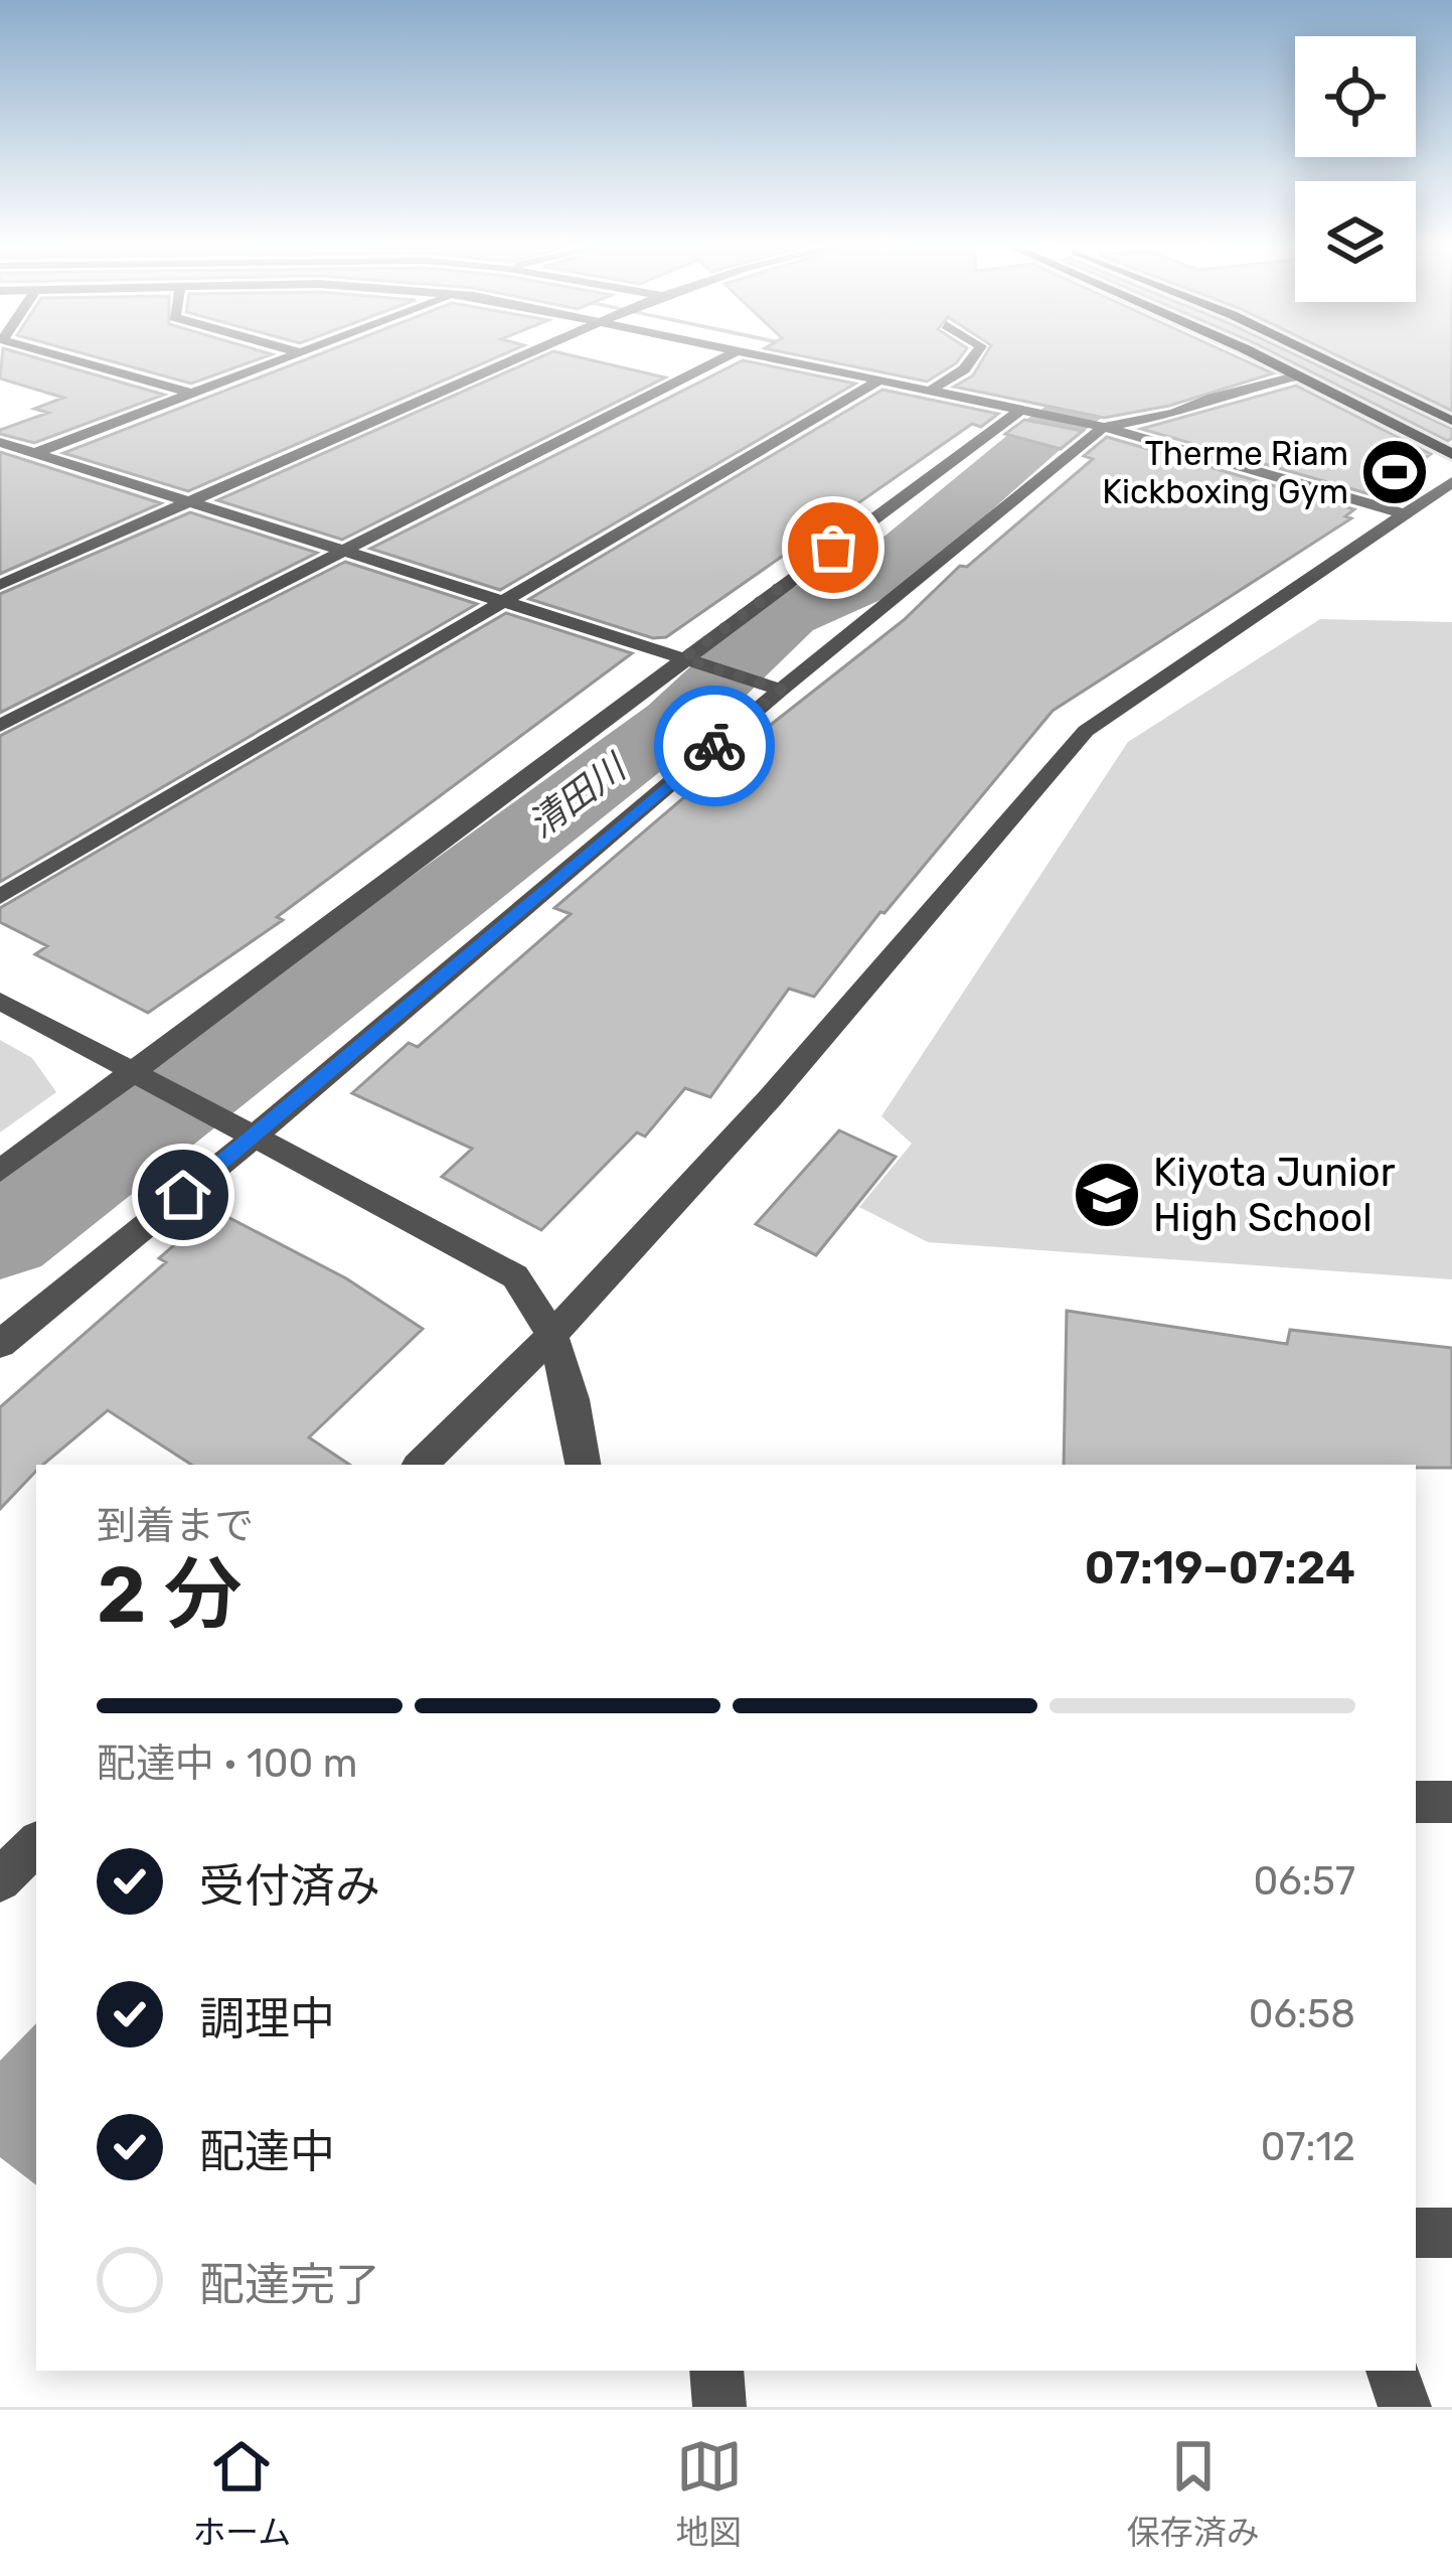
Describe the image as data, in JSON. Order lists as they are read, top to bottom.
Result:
{
  "water": ["清田川"],
  "places": {
    "sports": ["Therme Riam Kickboxing Gym"],
    "school or university": ["Kiyota Junior High School"]
  },
  "page": {
    "heading": ["2 分", "到着まで", "07:19–07:24"],
    "bar": "配達中 · 100 m",
    "list": [
      ["受付済み", "06:57"],
      ["調理中", "06:58"],
      ["配達中", "07:12"],
      "配達完了"
    ],
    "tabs": ["ホーム", "地図", "保存済み"]
  }
}
